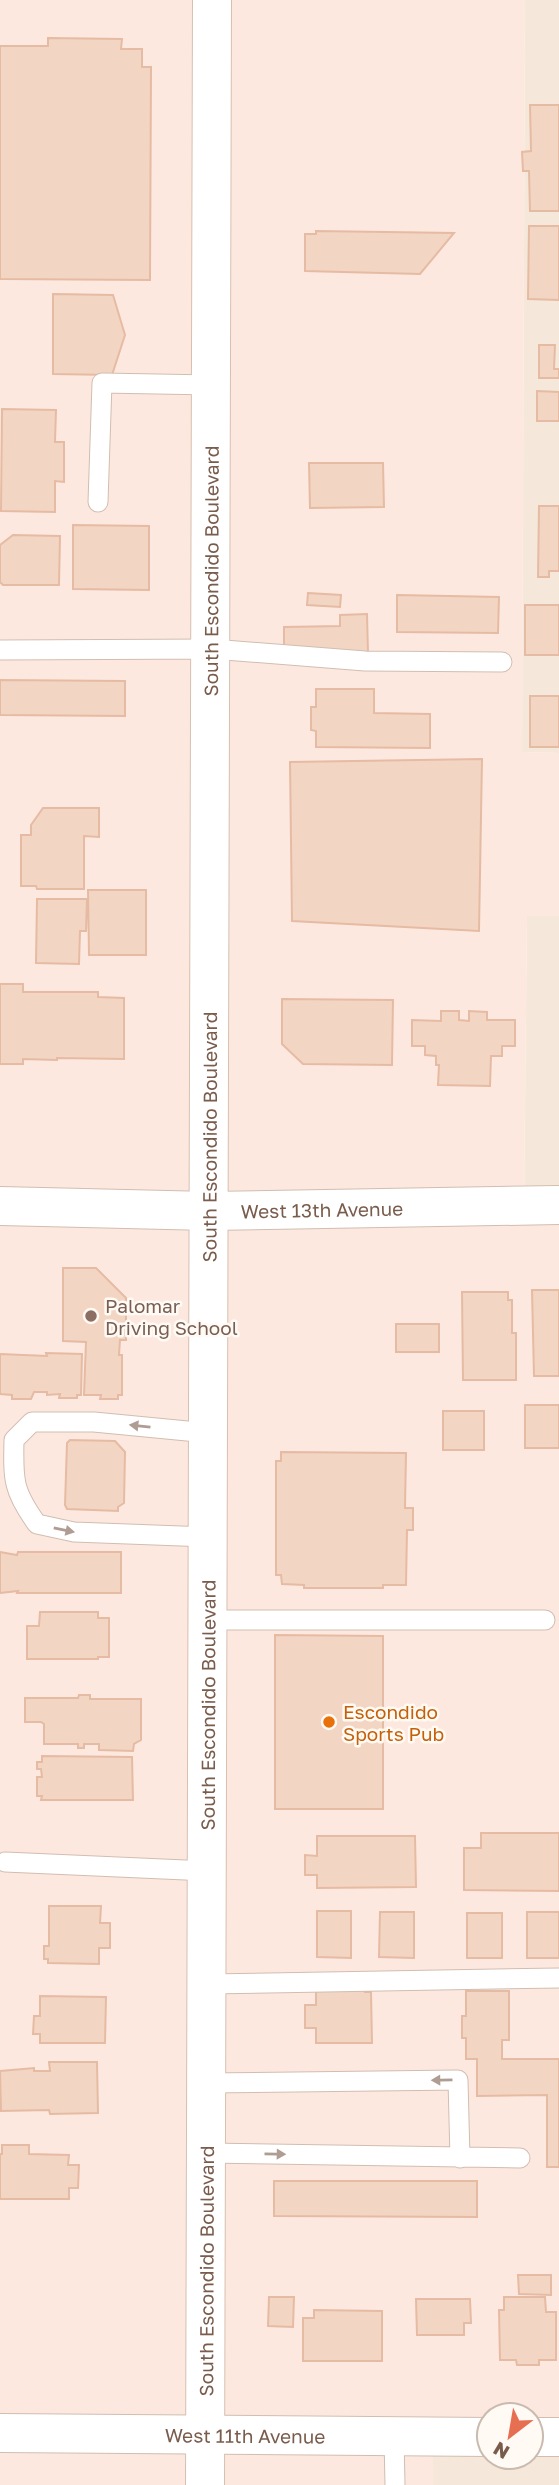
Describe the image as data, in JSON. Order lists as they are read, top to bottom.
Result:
{
  "streets": {
    "main road": ["South Escondido Boulevard", "West 13th Avenue", "West 11th Avenue"]
  },
  "crossings": [
    ["South Escondido Boulevard", "West 13th Avenue"],
    ["South Escondido Boulevard", "West 11th Avenue"]
  ],
  "places": ["Palomar Driving School", "Escondido Sports Pub"],
  "north": "bottom left"
}
